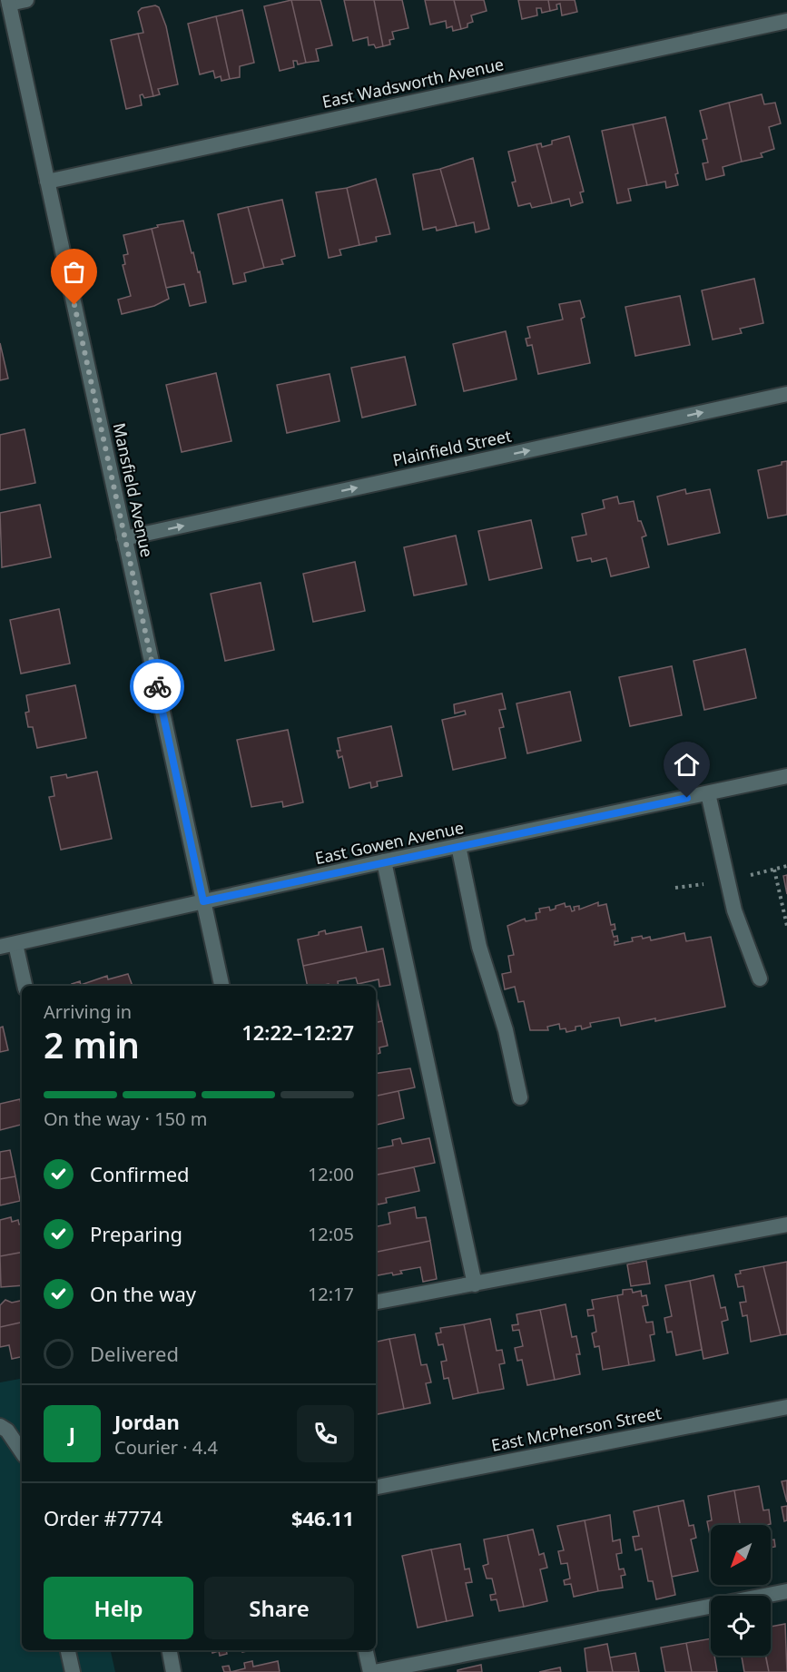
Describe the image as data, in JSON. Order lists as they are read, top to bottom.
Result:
{
  "streets": {
    "street": [
      "East Wadsworth Avenue",
      "Plainfield Street",
      "Mansfield Avenue",
      "East Gowen Avenue",
      "East McPherson Street"
    ]
  },
  "crossings": [
    ["East Wadsworth Avenue", "Mansfield Avenue"],
    ["Plainfield Street", "Mansfield Avenue"],
    ["Mansfield Avenue", "East Gowen Avenue"]
  ],
  "one_way": ["Plainfield Street"],
  "north": "bottom left",
  "page": {
    "heading": ["2 min", "Arriving in", "12:22–12:27"],
    "panel": [
      "Jordan",
      "Courier · 4.4",
      "Order #7774",
      "$46.11"
    ],
    "bar": "On the way · 150 m",
    "list": [
      ["Confirmed", "12:00"],
      ["Preparing", "12:05"],
      ["On the way", "12:17"],
      "Delivered"
    ],
    "round": "J",
    "buttons": ["Help", "Share"]
  }
}
